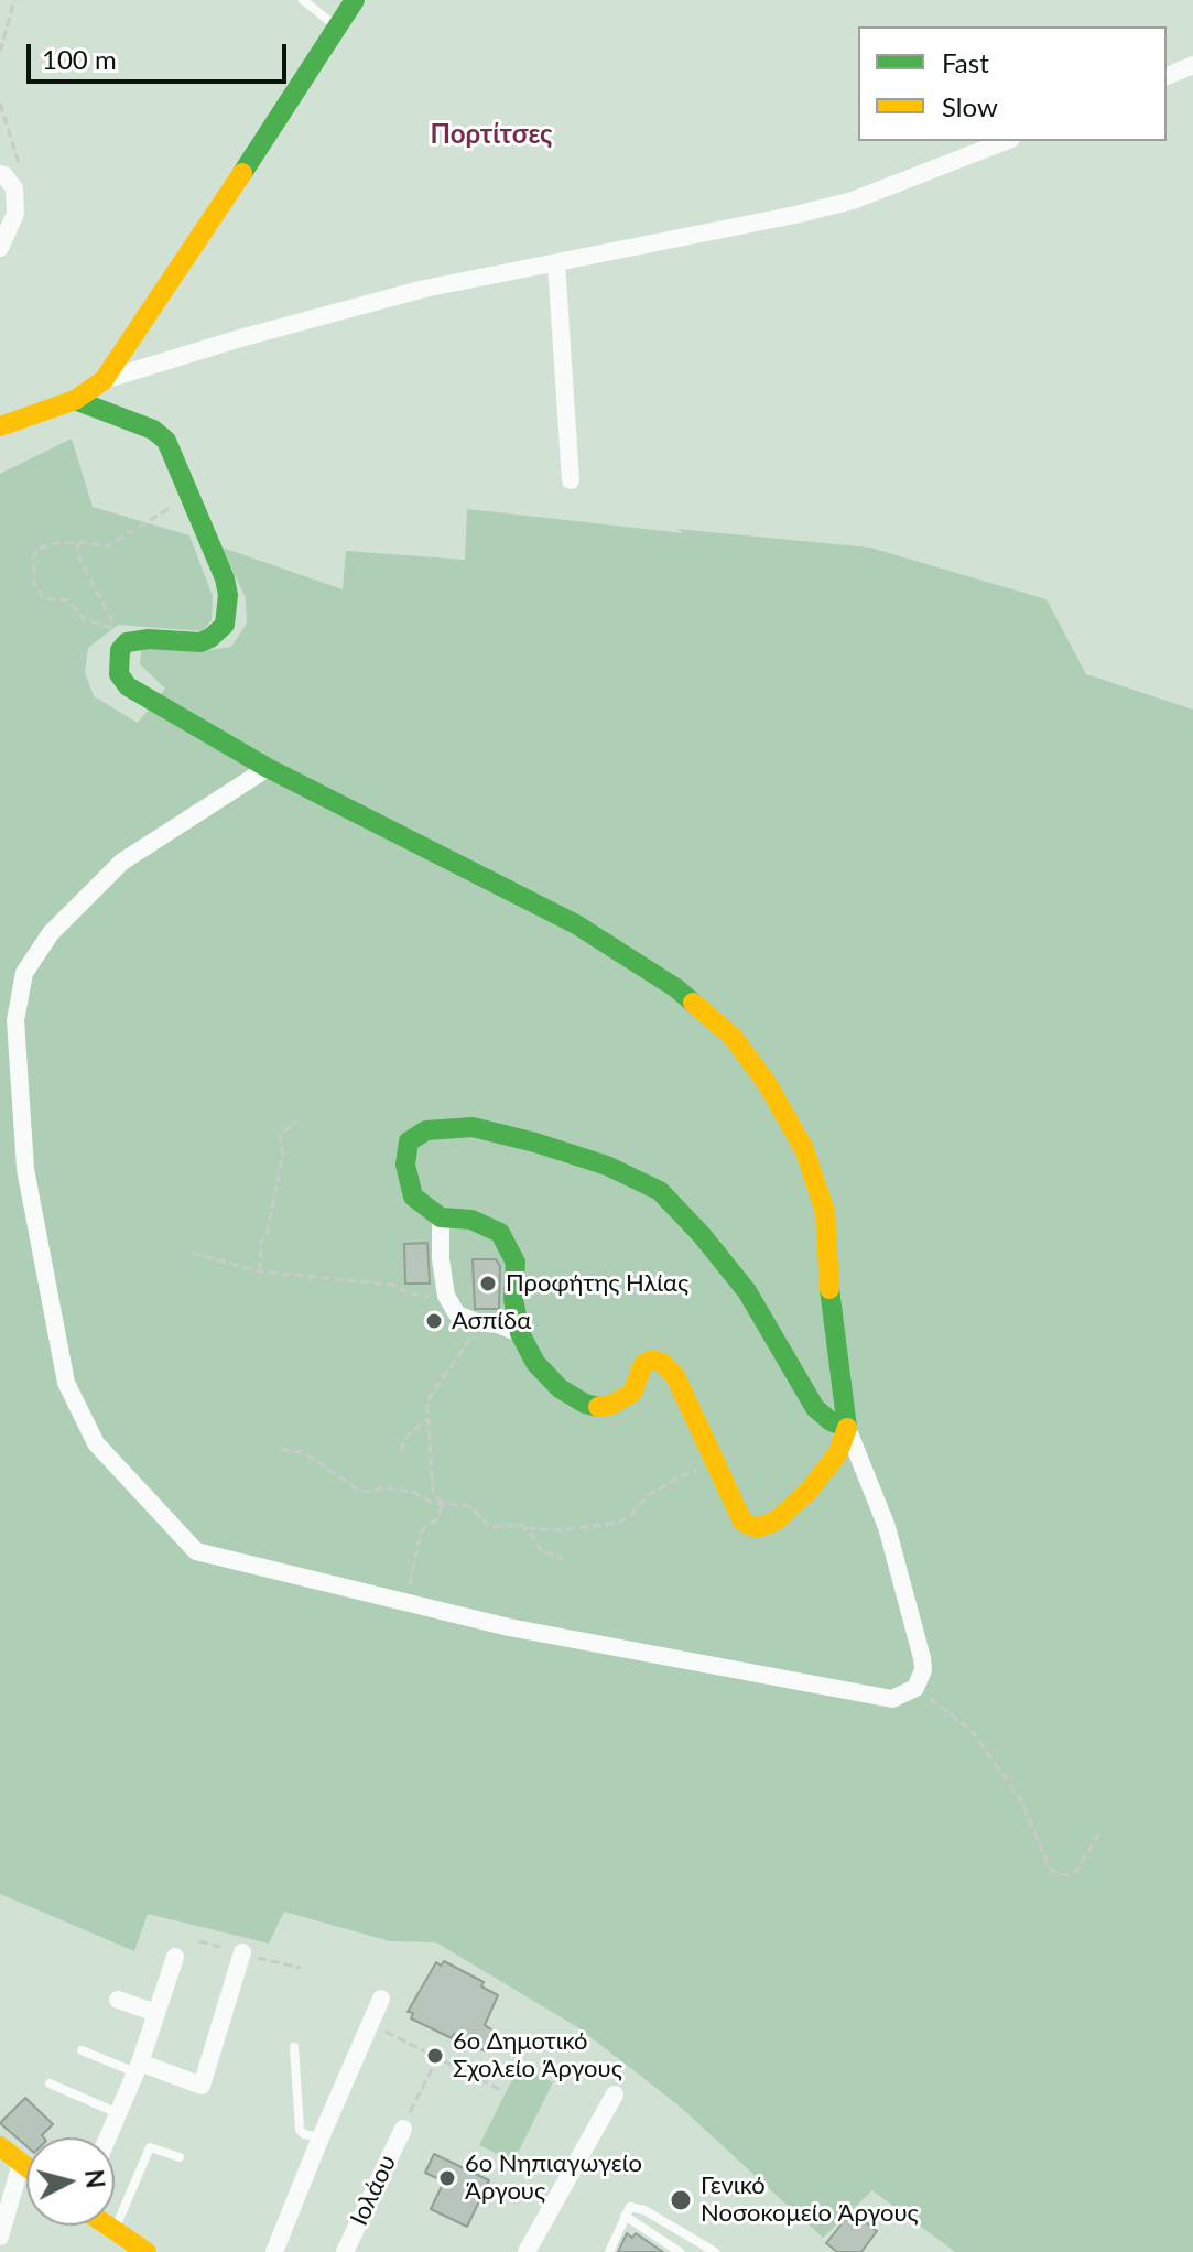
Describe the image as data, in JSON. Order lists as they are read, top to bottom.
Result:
{
  "streets": {
    "street": ["Ιολάου"]
  },
  "districts": ["Πορτίτσες"],
  "places": [
    "Προφήτης Ηλίας",
    "Ασπίδα",
    "6ο Δημοτικό Σχολείο Άργους",
    "6ο Νηπιαγωγείο Άργους",
    "Γενικό Νοσοκομείο Άργους"
  ],
  "legend": ["Fast", "Slow"],
  "scale_bar": "100 m",
  "north": "right"
}
